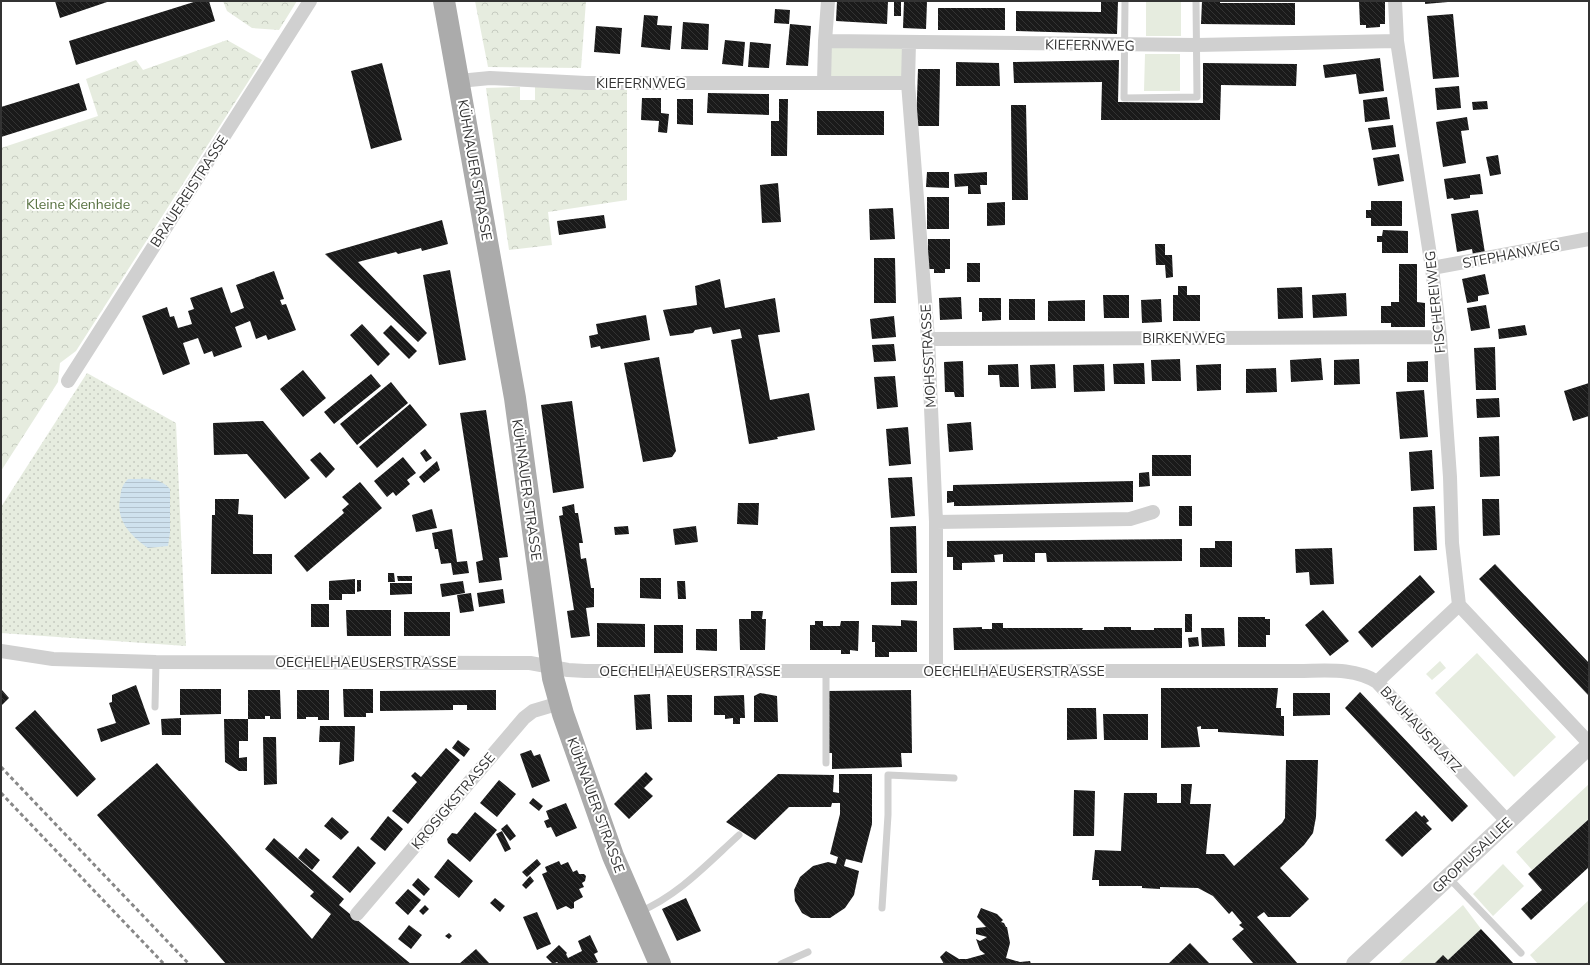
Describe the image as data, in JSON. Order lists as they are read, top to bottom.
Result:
{
  "streets": {
    "main road": ["KÜHNAUER STRASSE"],
    "street": [
      "KIEFERNWEG",
      "BRAUEREISTRASSE",
      "STEPHANWEG",
      "FISCHEREIWEG",
      "BIRKENWEG",
      "MOHSSTRASSE",
      "OECHELHAEUSERSTRASSE",
      "BAUHAUSPLATZ",
      "KROSIGKSTRASSE",
      "GROPIUSALLEE"
    ]
  },
  "crossings": [
    ["KIEFERNWEG", "KÜHNAUER STRASSE"],
    ["KIEFERNWEG", "FISCHEREIWEG"],
    ["KIEFERNWEG", "MOHSSTRASSE"],
    ["KÜHNAUER STRASSE", "OECHELHAEUSERSTRASSE"],
    ["KÜHNAUER STRASSE", "KROSIGKSTRASSE"],
    ["STEPHANWEG", "FISCHEREIWEG"],
    ["FISCHEREIWEG", "BIRKENWEG"],
    ["FISCHEREIWEG", "BAUHAUSPLATZ"],
    ["BIRKENWEG", "MOHSSTRASSE"],
    ["MOHSSTRASSE", "OECHELHAEUSERSTRASSE"],
    ["OECHELHAEUSERSTRASSE", "BAUHAUSPLATZ"],
    ["BAUHAUSPLATZ", "GROPIUSALLEE"]
  ],
  "parks": ["Kleine Kienheide"]
}
